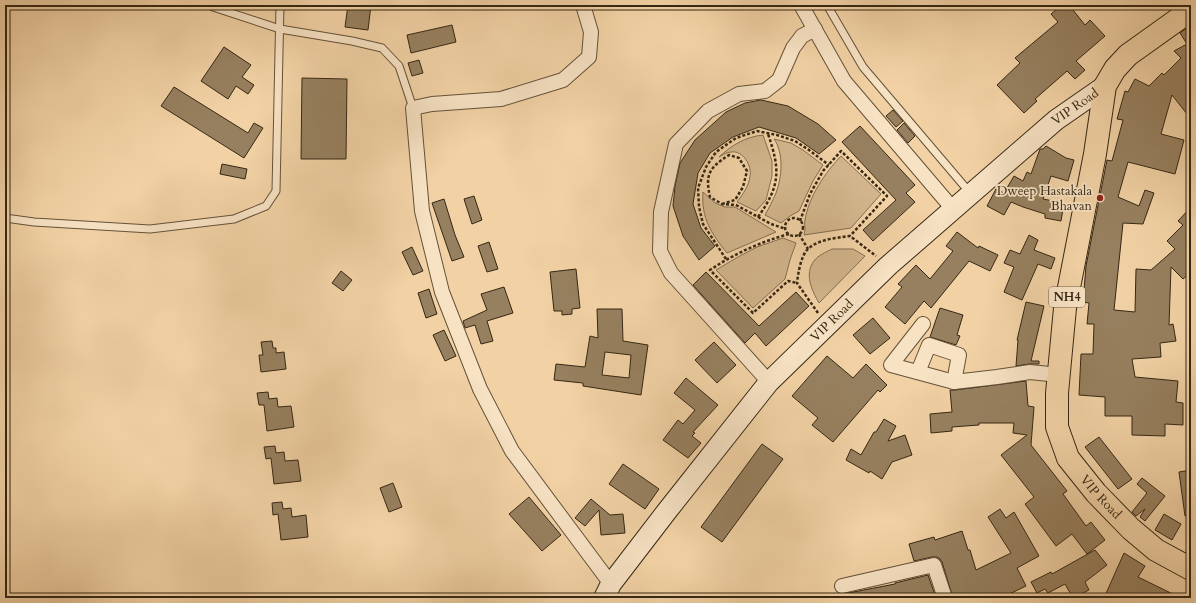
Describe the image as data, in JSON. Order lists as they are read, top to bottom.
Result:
{
  "streets": {
    "highway": ["VIP Road", "NH4"]
  },
  "places": ["Dweep Hastakala Bhavan"]
}
